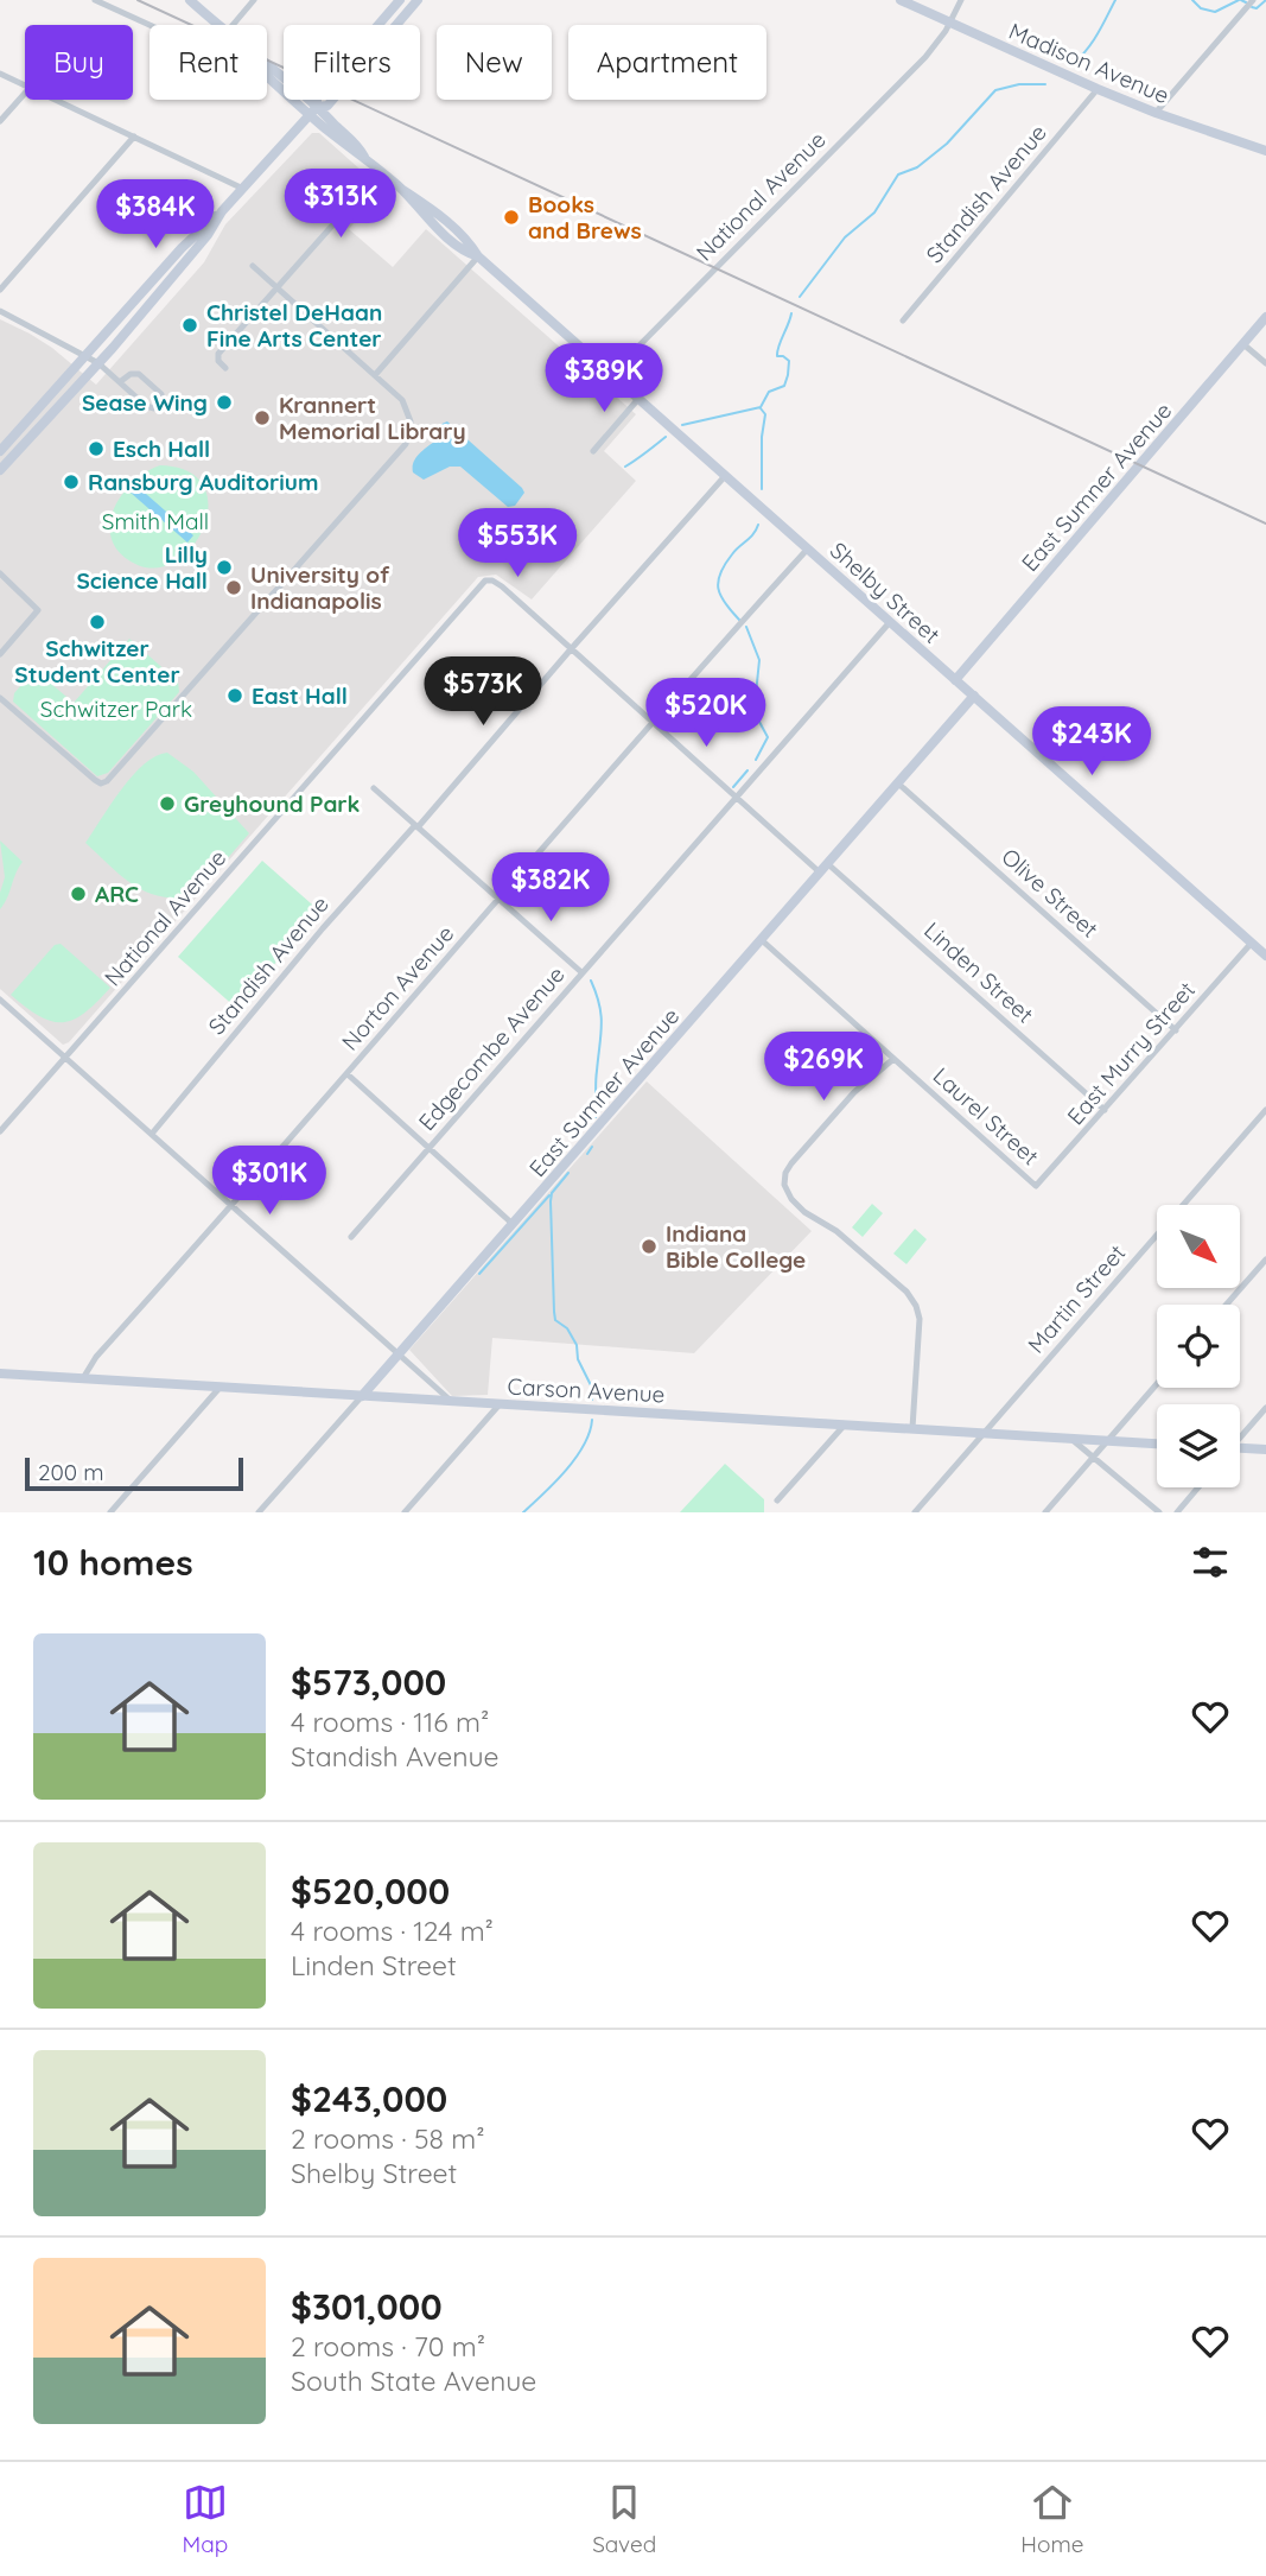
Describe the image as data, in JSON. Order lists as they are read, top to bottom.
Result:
{
  "streets": {
    "main road": [
      "Madison Avenue",
      "East Sumner Avenue",
      "Shelby Street",
      "Carson Avenue"
    ],
    "street": [
      "Standish Avenue",
      "National Avenue",
      "Olive Street",
      "Linden Street",
      "Norton Avenue",
      "Edgecombe Avenue",
      "East Murry Street",
      "Laurel Street",
      "Martin Street"
    ]
  },
  "crossings": [
    ["Madison Avenue", "Standish Avenue"],
    ["Madison Avenue", "National Avenue"],
    ["Standish Avenue", "Shelby Street"],
    ["Standish Avenue", "Linden Street"],
    ["National Avenue", "Shelby Street"],
    ["National Avenue", "Linden Street"],
    ["East Sumner Avenue", "Shelby Street"],
    ["East Sumner Avenue", "Olive Street"],
    ["East Sumner Avenue", "Linden Street"],
    ["East Sumner Avenue", "Laurel Street"],
    ["East Sumner Avenue", "Carson Avenue"],
    ["Shelby Street", "Norton Avenue"],
    ["Shelby Street", "Edgecombe Avenue"],
    ["Shelby Street", "East Murry Street"],
    ["Olive Street", "East Murry Street"],
    ["Linden Street", "Norton Avenue"],
    ["Linden Street", "Edgecombe Avenue"],
    ["Linden Street", "East Murry Street"],
    ["Norton Avenue", "Carson Avenue"],
    ["East Murry Street", "Laurel Street"],
    ["Martin Street", "Carson Avenue"]
  ],
  "parks": ["Smith Mall", "Schwitzer Park"],
  "places": [
    "Books and Brews",
    "Christel DeHaan Fine Arts Center",
    "Sease Wing",
    "Krannert Memorial Library",
    "Esch Hall",
    "Ransburg Auditorium",
    "Lilly Science Hall",
    "University of Indianapolis",
    "Schwitzer Student Center",
    "East Hall",
    "Greyhound Park",
    "ARC",
    "Indiana Bible College"
  ],
  "scale_bar": "200 m",
  "north": "bottom right",
  "page": {
    "chip": [
      "Buy",
      "Rent",
      "Filters",
      "New",
      "Apartment"
    ],
    "price": [
      "$313K",
      "$384K",
      "$389K",
      "$553K",
      "$573K",
      "$520K",
      "$243K",
      "$382K",
      "$269K",
      "$301K"
    ],
    "scale": "200 m",
    "heading": "10 homes",
    "list": [
      {
        "name": "$573,000",
        "note": "4 rooms · 116 m² · Standish Avenue"
      },
      {
        "name": "$520,000",
        "note": "4 rooms · 124 m² · Linden Street"
      },
      {
        "name": "$243,000",
        "note": "2 rooms · 58 m² · Shelby Street"
      },
      {
        "name": "$301,000",
        "note": "2 rooms · 70 m² · South State Avenue"
      }
    ],
    "tabs": ["Map", "Saved", "Home"]
  }
}
